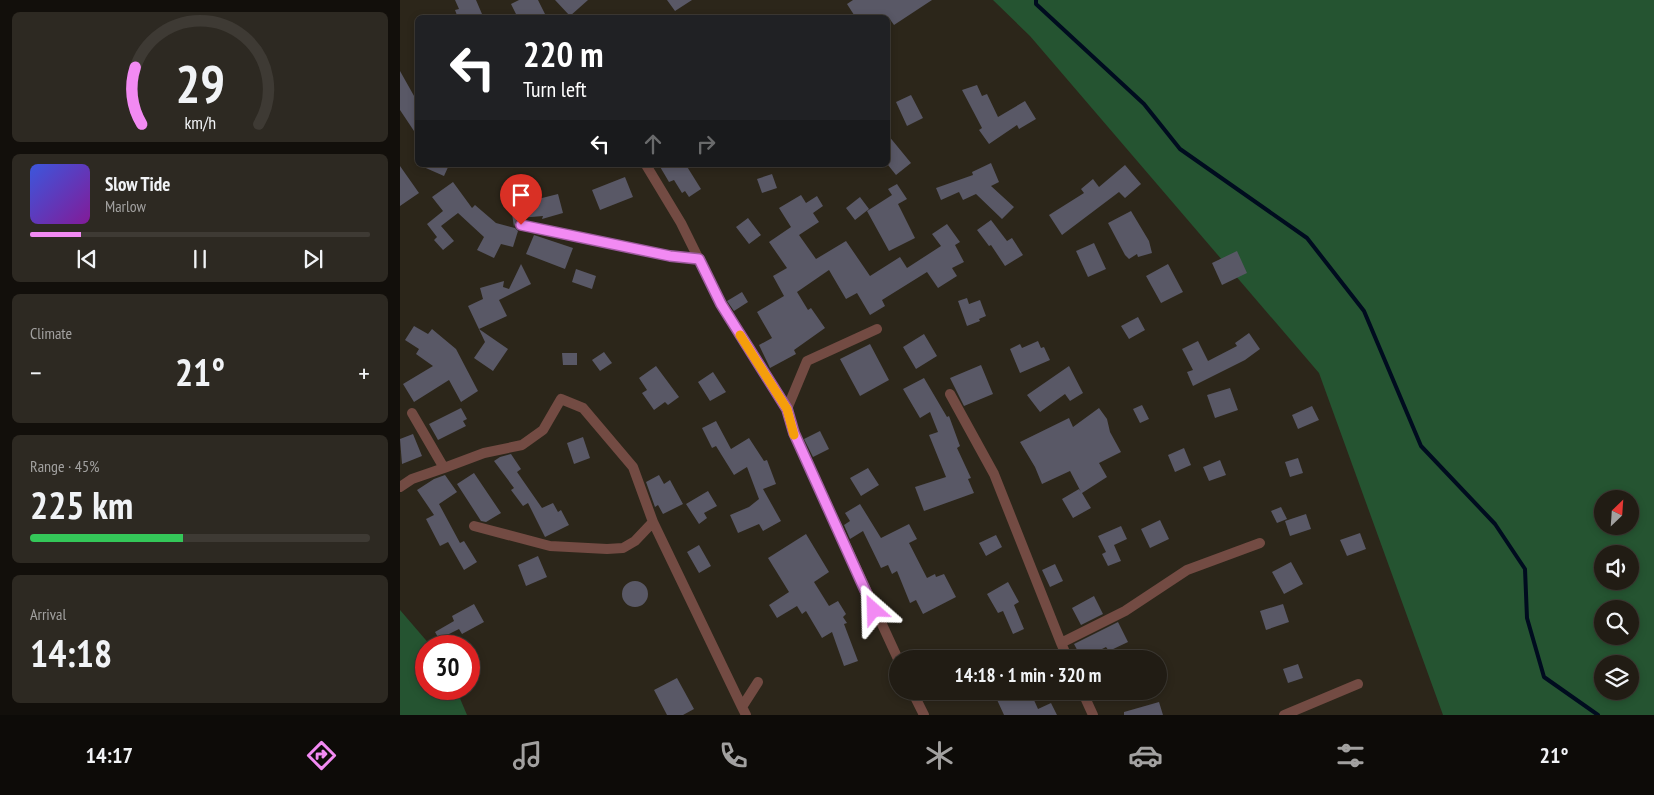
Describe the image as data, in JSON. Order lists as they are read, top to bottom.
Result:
{
  "north": "top right",
  "page": {
    "turn": ["220 m", "Turn left"],
    "song": ["Slow Tide", "Marlow"],
    "tile": [
      "Climate",
      ["Range · 45%", "225 km"],
      ["Arrival", "14:18"]
    ],
    "heat": ["−", "21°", "+"],
    "limit": "30",
    "trip": "14:18 · 1 min · 320 m",
    "tabs": ["14:17", "21°"],
    "gauge": ["29", "km/h"]
  }
}
